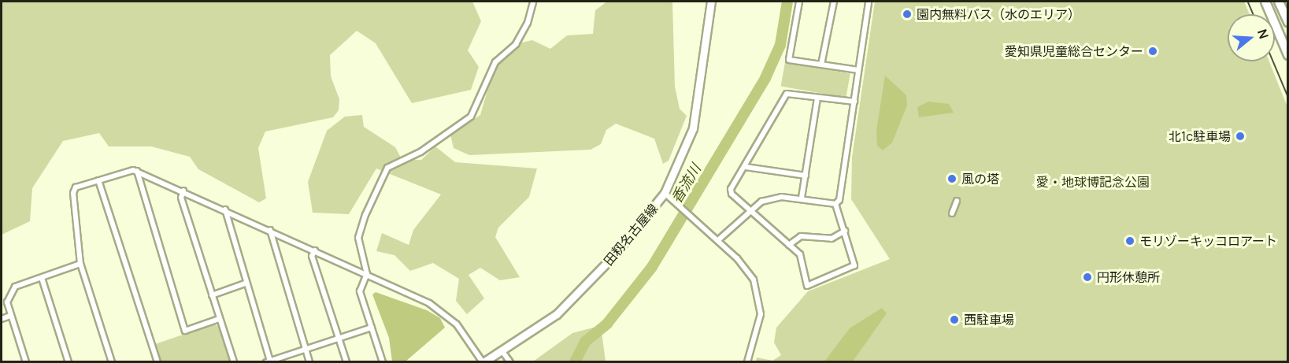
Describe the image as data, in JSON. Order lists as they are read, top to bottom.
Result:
{
  "streets": {
    "main road": ["田籾名古屋線"]
  },
  "water": ["香流川"],
  "parks": ["愛・地球博記念公園"],
  "places": [
    "園内無料バス（水のエリア）",
    "愛知県児童総合センター",
    "北1c駐車場",
    "風の塔",
    "モリゾーキッコロアート",
    "円形休憩所",
    "西駐車場"
  ],
  "north": "right"
}
